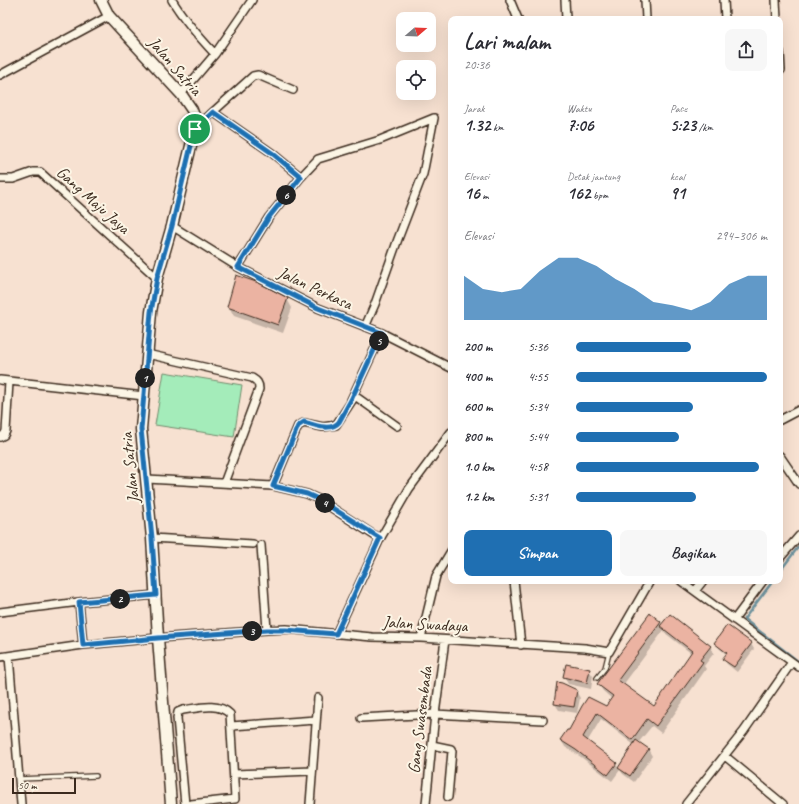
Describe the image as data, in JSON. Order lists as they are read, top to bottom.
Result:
{
  "streets": {
    "street": [
      "Jalan Satria",
      "Gang Maju Jaya",
      "Jalan Perkasa",
      "Jalan Swadaya",
      "Gang Swasembada"
    ]
  },
  "crossings": [
    ["Jalan Satria", "Gang Maju Jaya"],
    ["Jalan Satria", "Jalan Perkasa"],
    ["Jalan Satria", "Jalan Swadaya"],
    ["Jalan Swadaya", "Gang Swasembada"]
  ],
  "scale_bar": "50 m",
  "north": "right",
  "page": {
    "heading": ["Lari malam", "20:36"],
    "stats": [
      ["Jarak", "1.32 km"],
      ["Waktu", "7:06"],
      ["Pace", "5:23 /km"],
      ["Elevasi", "16 m"],
      ["Detak jantung", "162 bpm"],
      ["kcal", "91"]
    ],
    "pins": [
      "6",
      "5",
      "1",
      "4",
      "2",
      "3"
    ],
    "chart": ["Elevasi", "294–306 m"],
    "list": [
      {
        "name": "200 m",
        "note": "5:36"
      },
      {
        "name": "400 m",
        "note": "4:55"
      },
      {
        "name": "600 m",
        "note": "5:34"
      },
      {
        "name": "800 m",
        "note": "5:44"
      },
      {
        "name": "1.0 km",
        "note": "4:58"
      },
      {
        "name": "1.2 km",
        "note": "5:31"
      }
    ],
    "buttons": ["Simpan", "Bagikan"],
    "scale": "50 m"
  }
}
